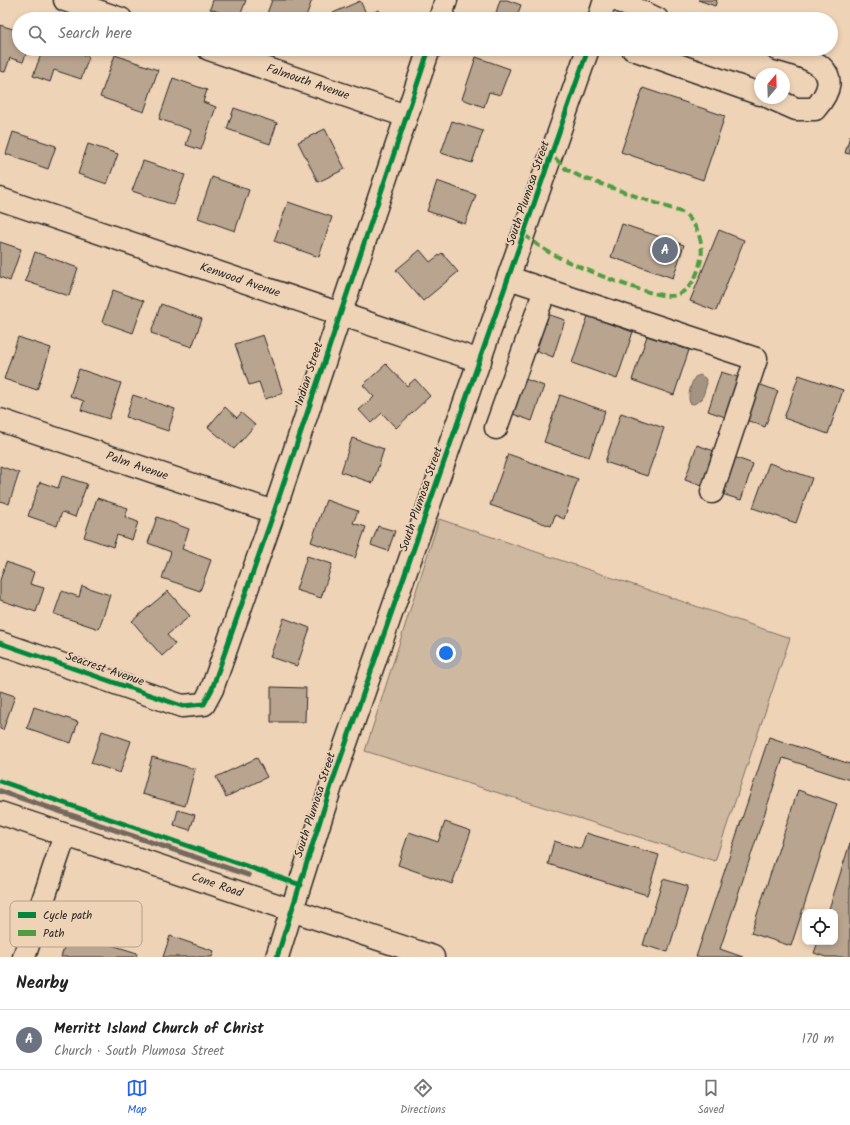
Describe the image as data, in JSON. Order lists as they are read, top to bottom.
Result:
{
  "streets": {
    "street": [
      "Falmouth Avenue",
      "South Plumosa Street",
      "Kenwood Avenue",
      "Indian Street",
      "Palm Avenue",
      "Seacrest Avenue",
      "Cone Road"
    ]
  },
  "crossings": [
    ["Falmouth Avenue", "Indian Street"],
    ["South Plumosa Street", "Kenwood Avenue"],
    ["South Plumosa Street", "Cone Road"],
    ["Kenwood Avenue", "Indian Street"],
    ["Indian Street", "Palm Avenue"],
    ["Indian Street", "Seacrest Avenue"]
  ],
  "legend": ["Cycle path", "Path"],
  "north": "top",
  "page": {
    "search": "Search here",
    "pins": "A",
    "heading": "Nearby",
    "list": [
      {
        "mark": "A",
        "name": "Merritt Island Church of Christ",
        "note": "Church · South Plumosa Street",
        "value": "170 m"
      }
    ],
    "nav": ["Map", "Directions", "Saved"]
  }
}
